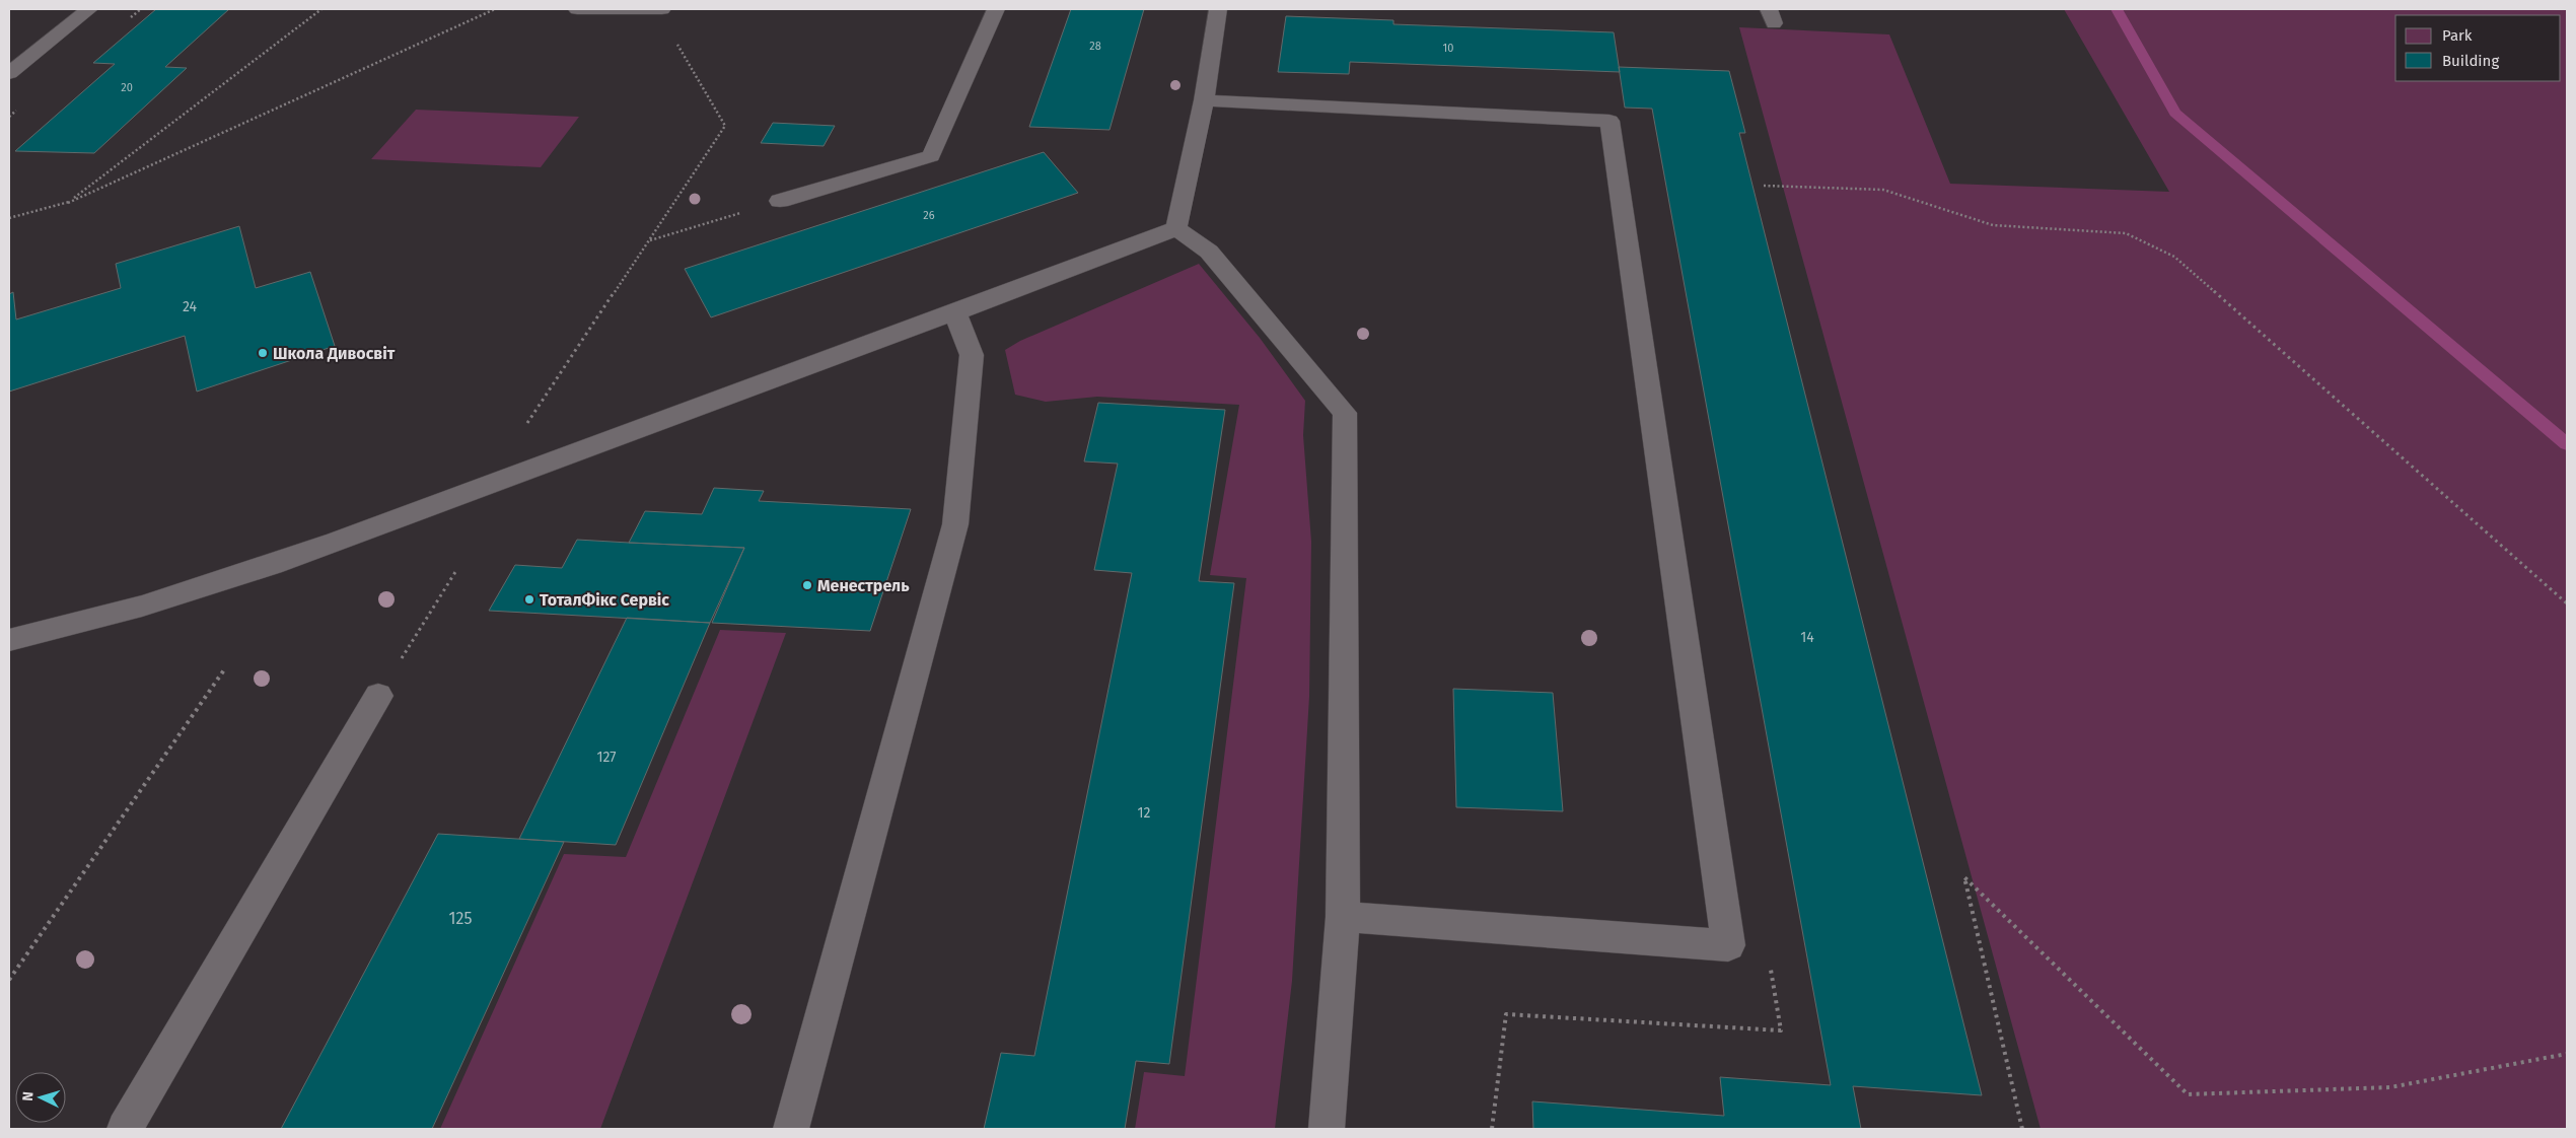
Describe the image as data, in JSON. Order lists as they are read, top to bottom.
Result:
{
  "places": ["Школа Дивосвіт", "Менестрель", "ТоталФікс Сервіс"],
  "house_numbers": [
    "28",
    "10",
    "20",
    "26",
    "24",
    "14",
    "127",
    "12",
    "125"
  ],
  "legend": ["Park", "Building"],
  "north": "left"
}
